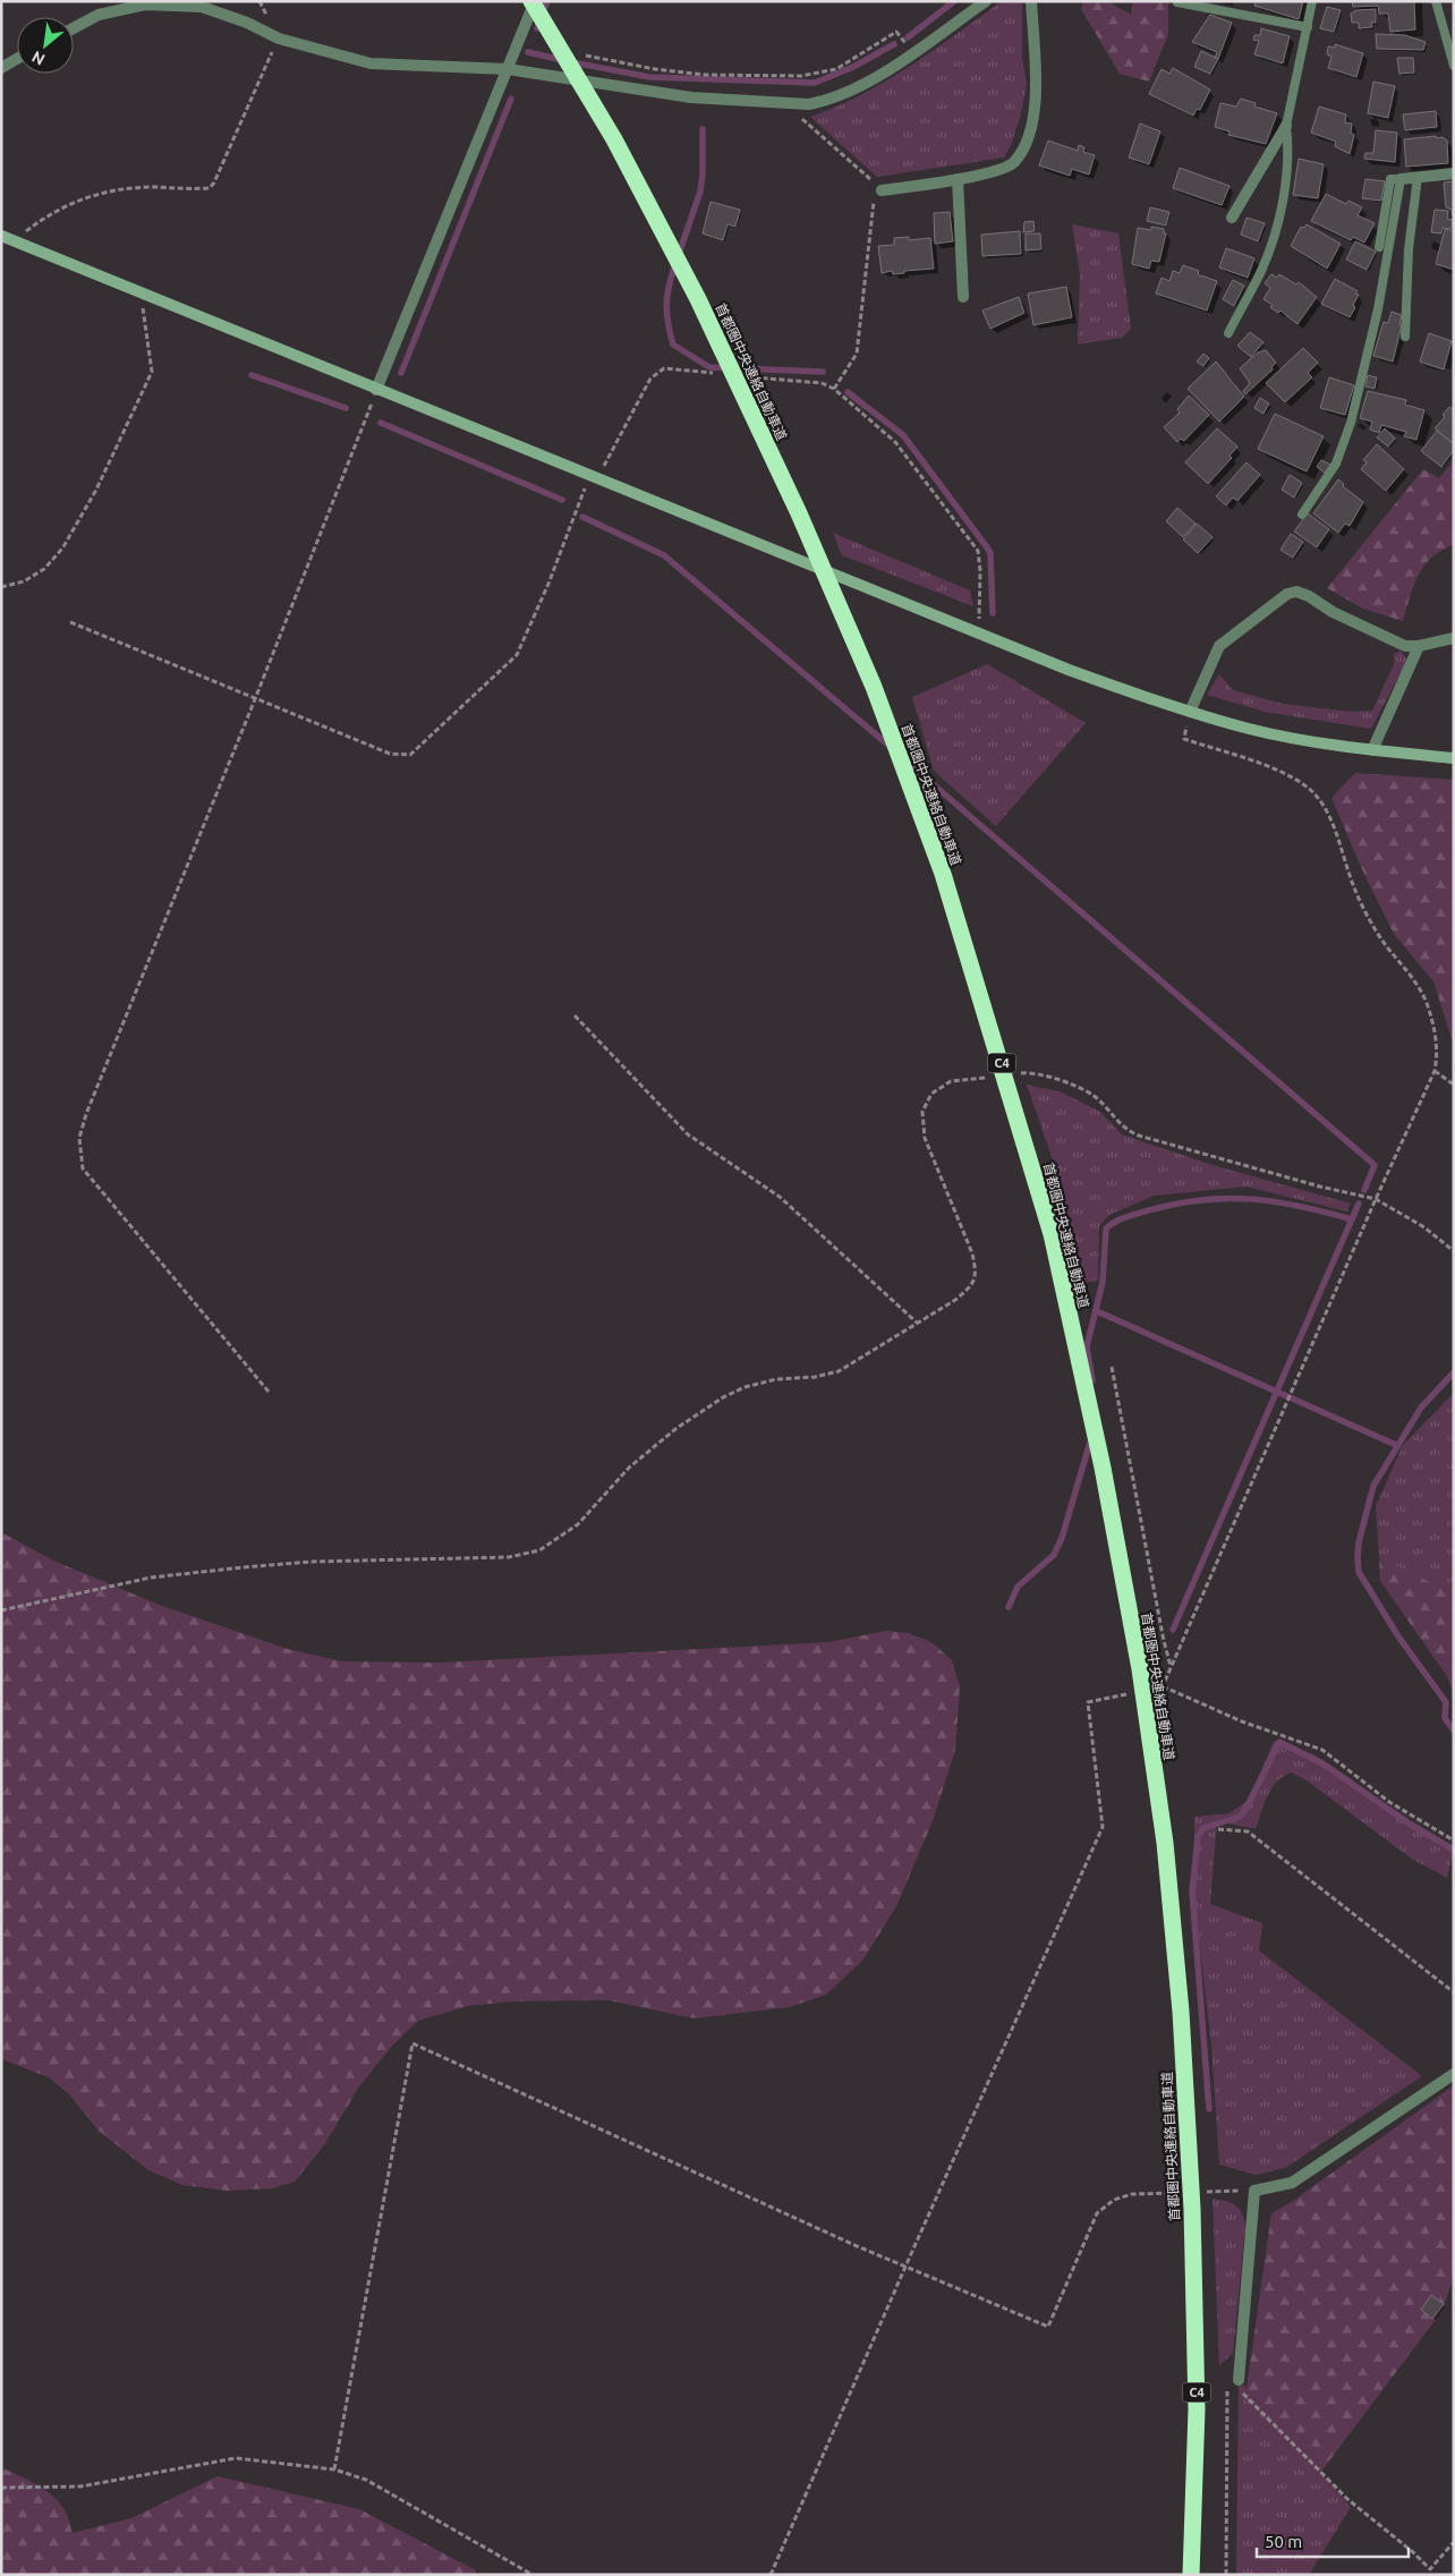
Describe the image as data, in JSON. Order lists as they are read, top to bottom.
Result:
{
  "streets": {
    "highway": ["首都圏中央連絡自動車道", "C4"]
  },
  "scale_bar": "50 m",
  "north": "bottom left"
}
